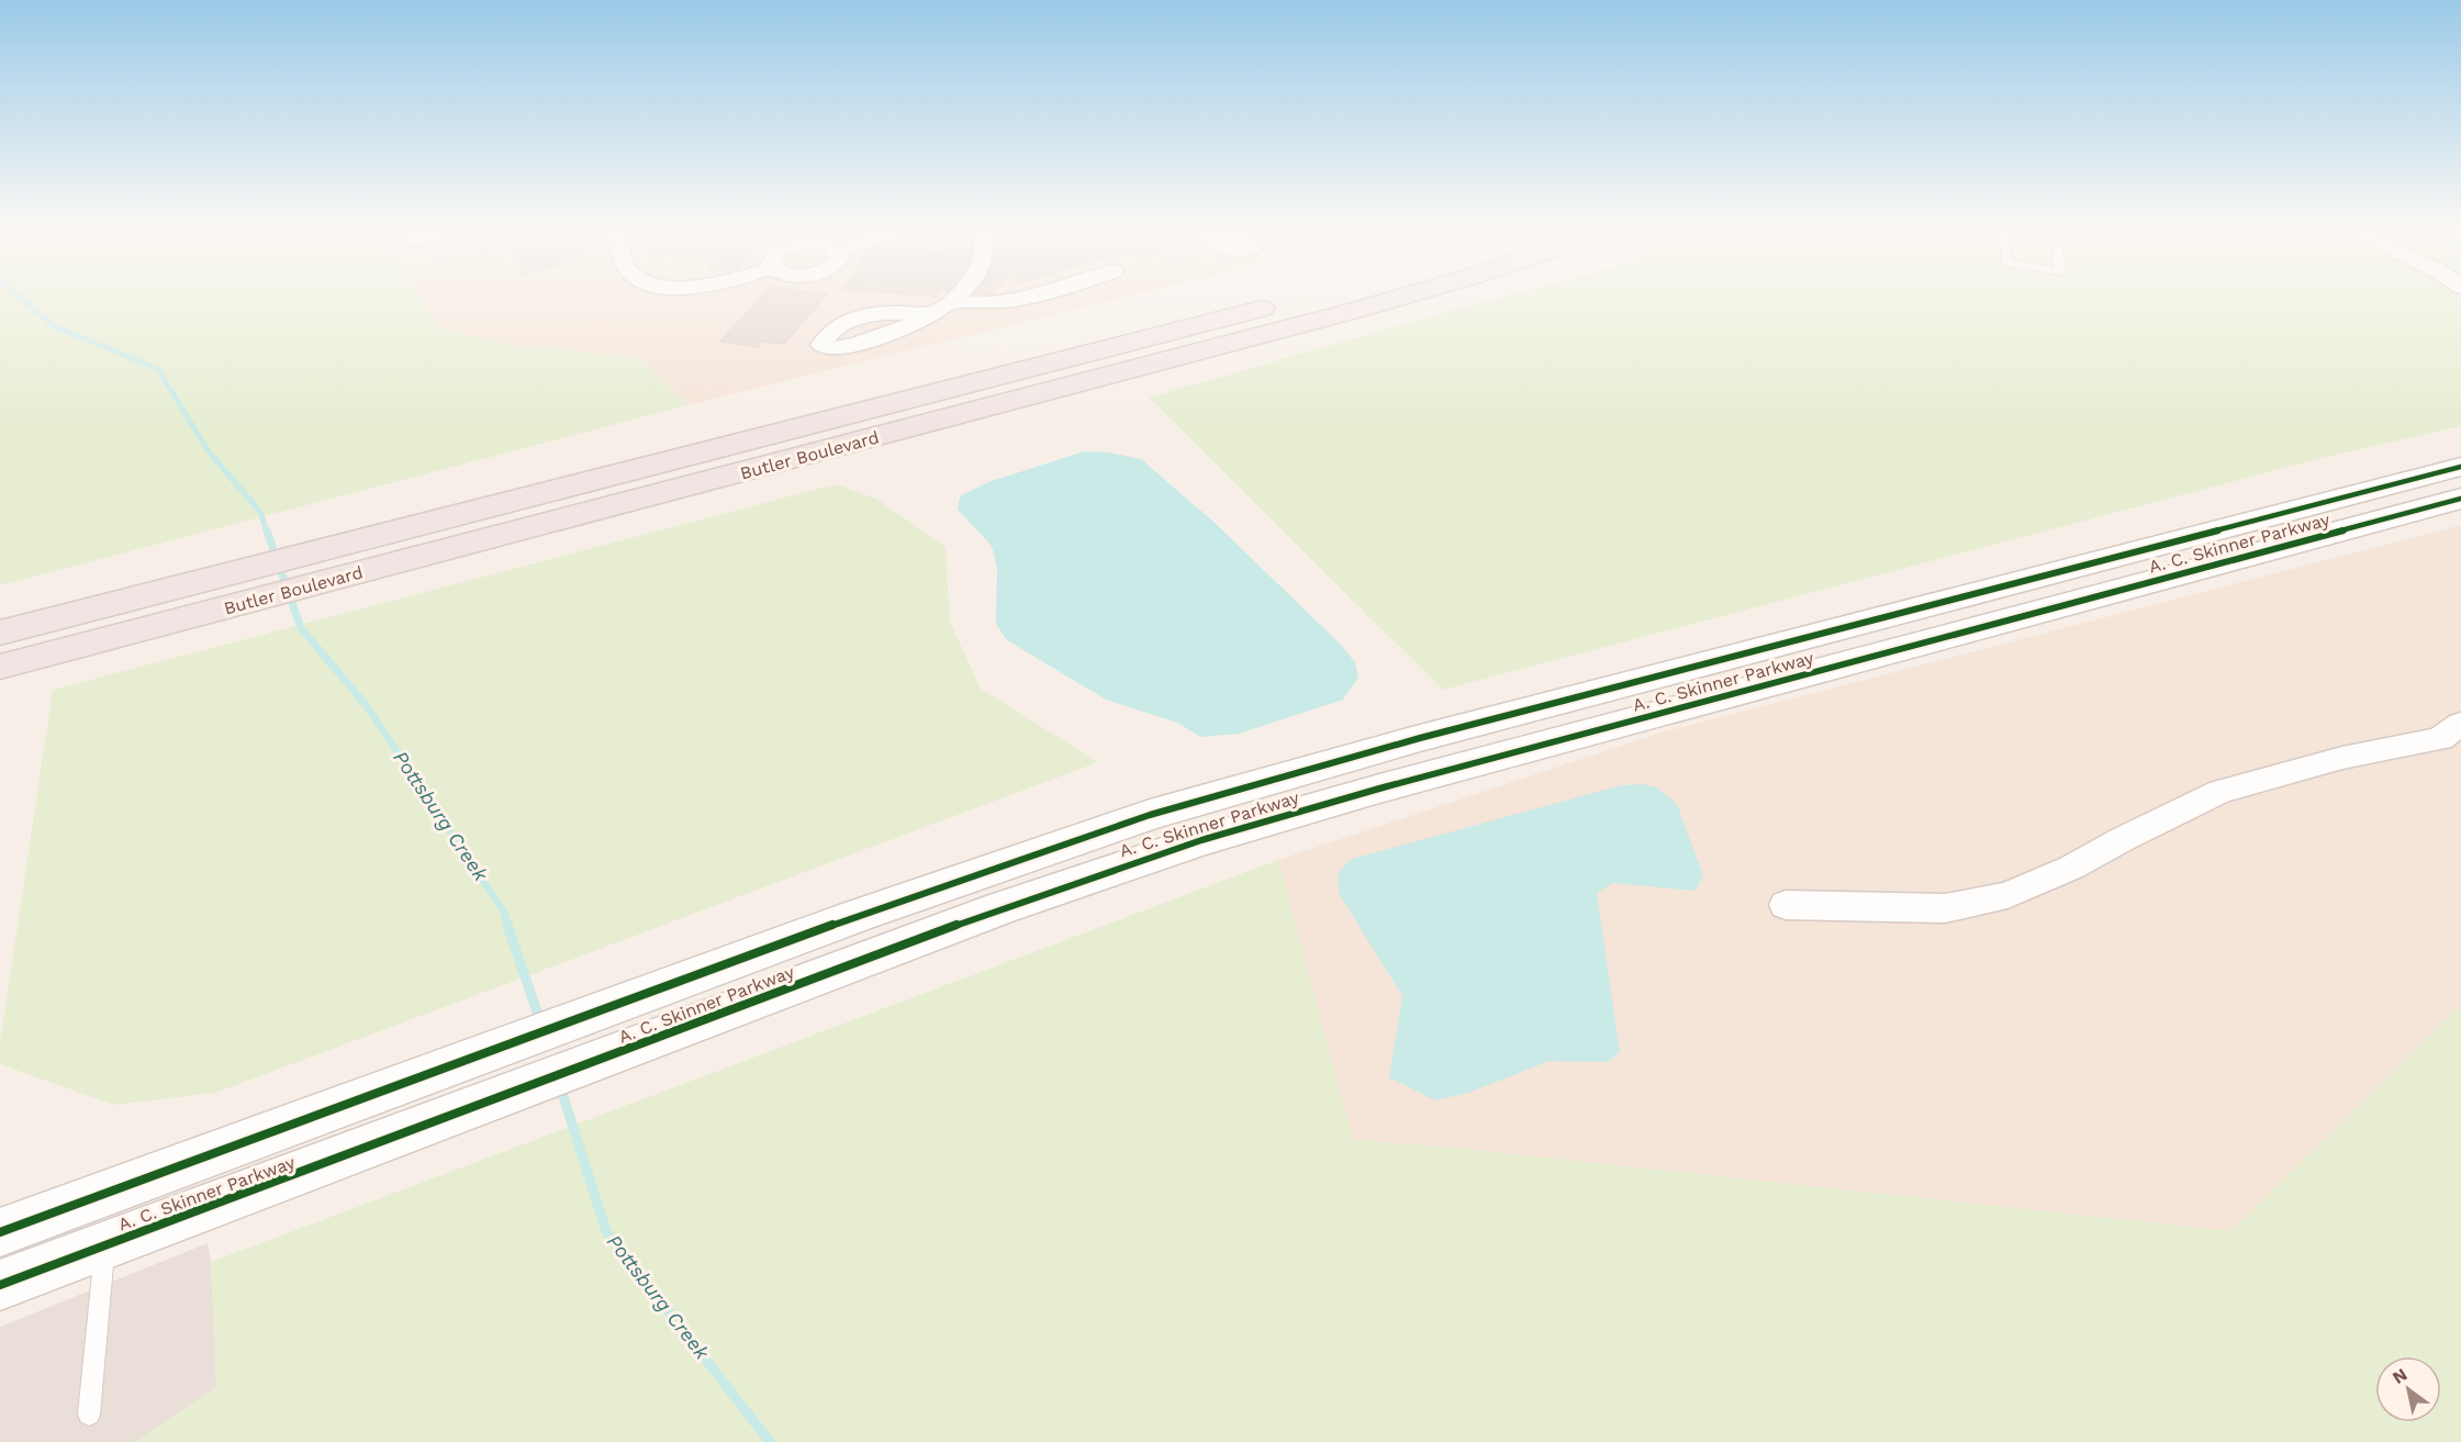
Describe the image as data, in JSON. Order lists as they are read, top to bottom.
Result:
{
  "streets": {
    "highway": ["Butler Boulevard"],
    "main road": ["A. C. Skinner Parkway"]
  },
  "water": ["Pottsburg Creek"],
  "north": "top left"
}
